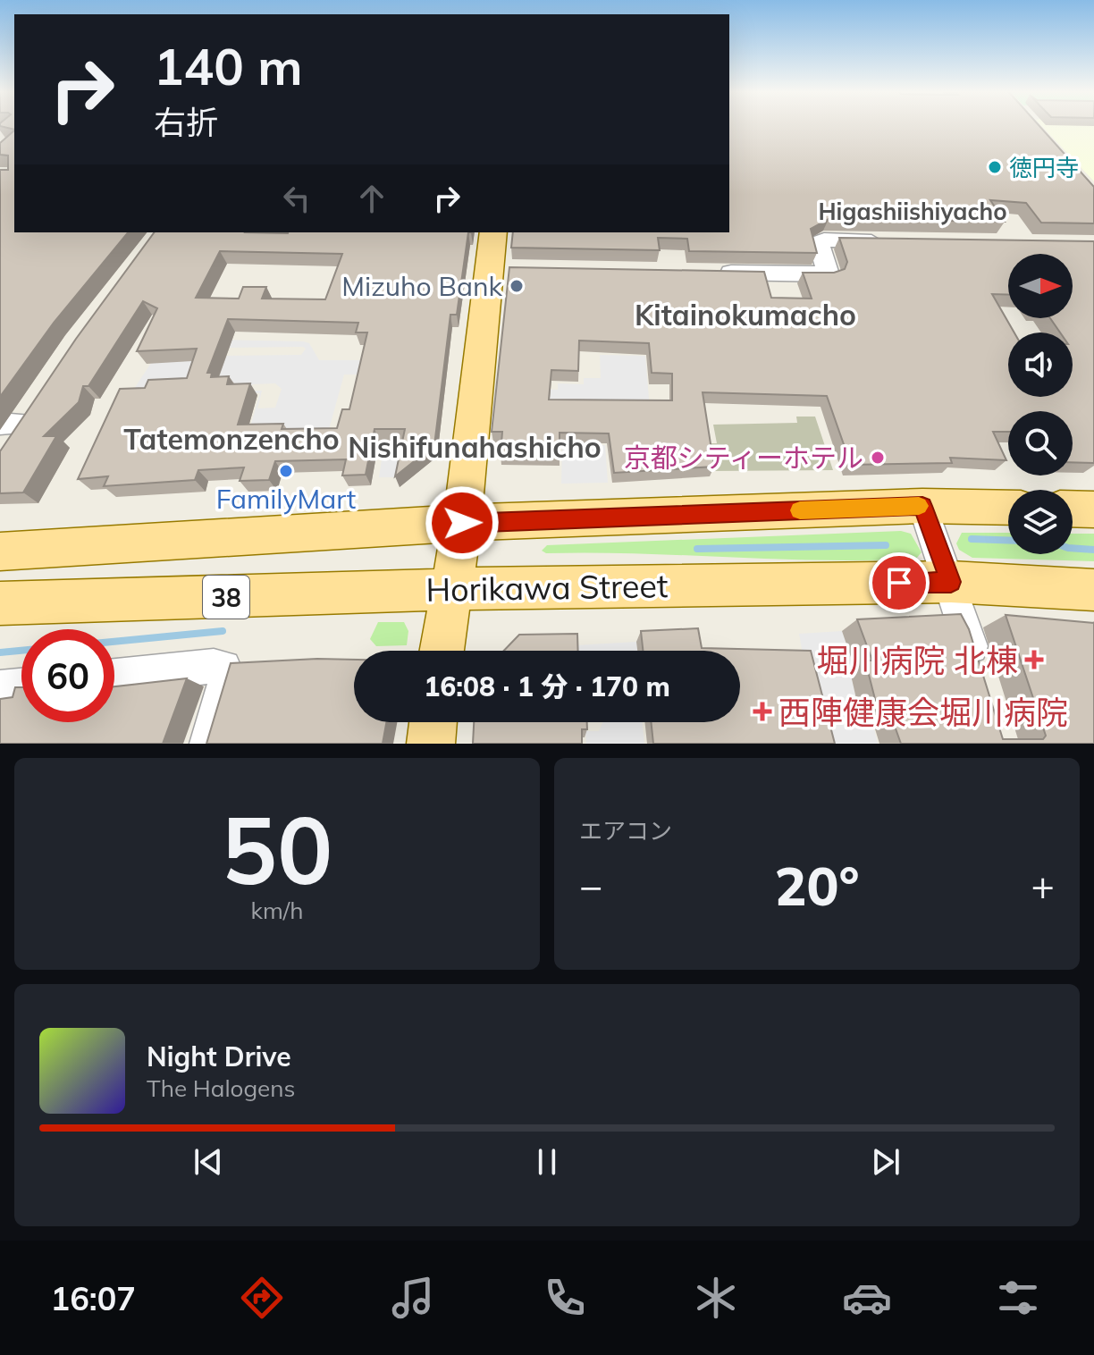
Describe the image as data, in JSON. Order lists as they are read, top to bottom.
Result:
{
  "streets": {
    "main road": ["Horikawa Street", "38"]
  },
  "districts": [
    "Higashiishiyacho",
    "Kitainokumacho",
    "Tatemonzencho",
    "Nishifunahashicho"
  ],
  "places": {
    "other": [
      "徳円寺",
      "Mizuho Bank",
      "京都シティーホテル",
      "FamilyMart"
    ],
    "health": ["堀川病院 北棟", "西陣健康会堀川病院"]
  },
  "north": "right",
  "page": {
    "turn": ["140 m", "右折"],
    "limit": "60",
    "trip": "16:08 · 1 分 · 170 m",
    "tile": [
      ["50", "km/h"],
      "エアコン"
    ],
    "heat": ["−", "20°", "+"],
    "song": ["Night Drive", "The Halogens"],
    "tabs": "16:07"
  }
}
